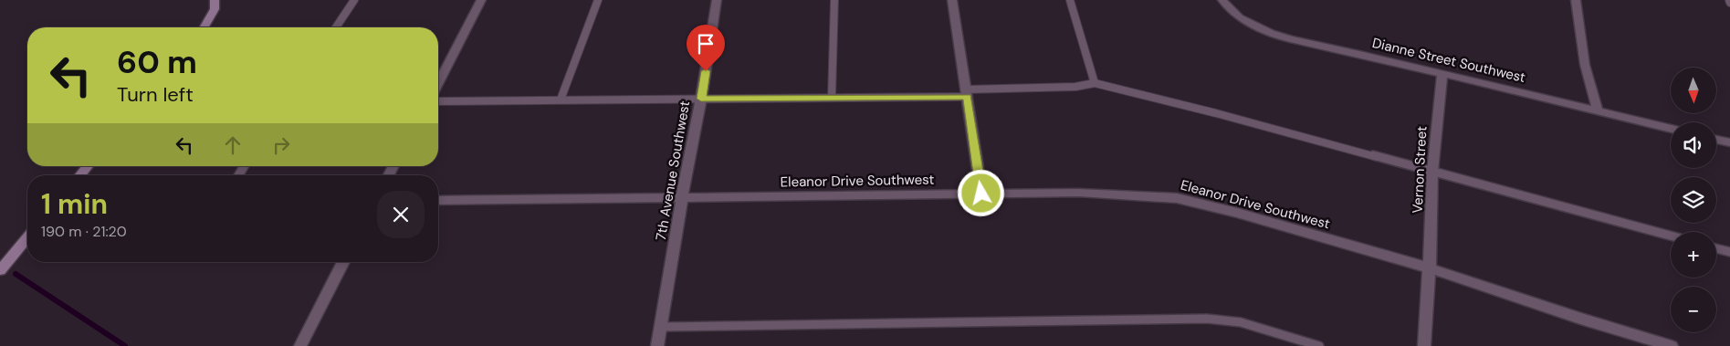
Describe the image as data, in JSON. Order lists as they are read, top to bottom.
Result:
{
  "streets": {
    "street": [
      "Dianne Street Southwest",
      "Vernon Street",
      "7th Avenue Southwest",
      "Eleanor Drive Southwest"
    ]
  },
  "crossings": [
    ["Dianne Street Southwest", "Vernon Street"],
    ["Vernon Street", "Eleanor Drive Southwest"],
    ["7th Avenue Southwest", "Eleanor Drive Southwest"]
  ],
  "north": "bottom",
  "page": {
    "turn": ["60 m", "Turn left"],
    "map_buttons": ["+", "−"],
    "heading": ["1 min", "190 m · 21:20"]
  }
}
